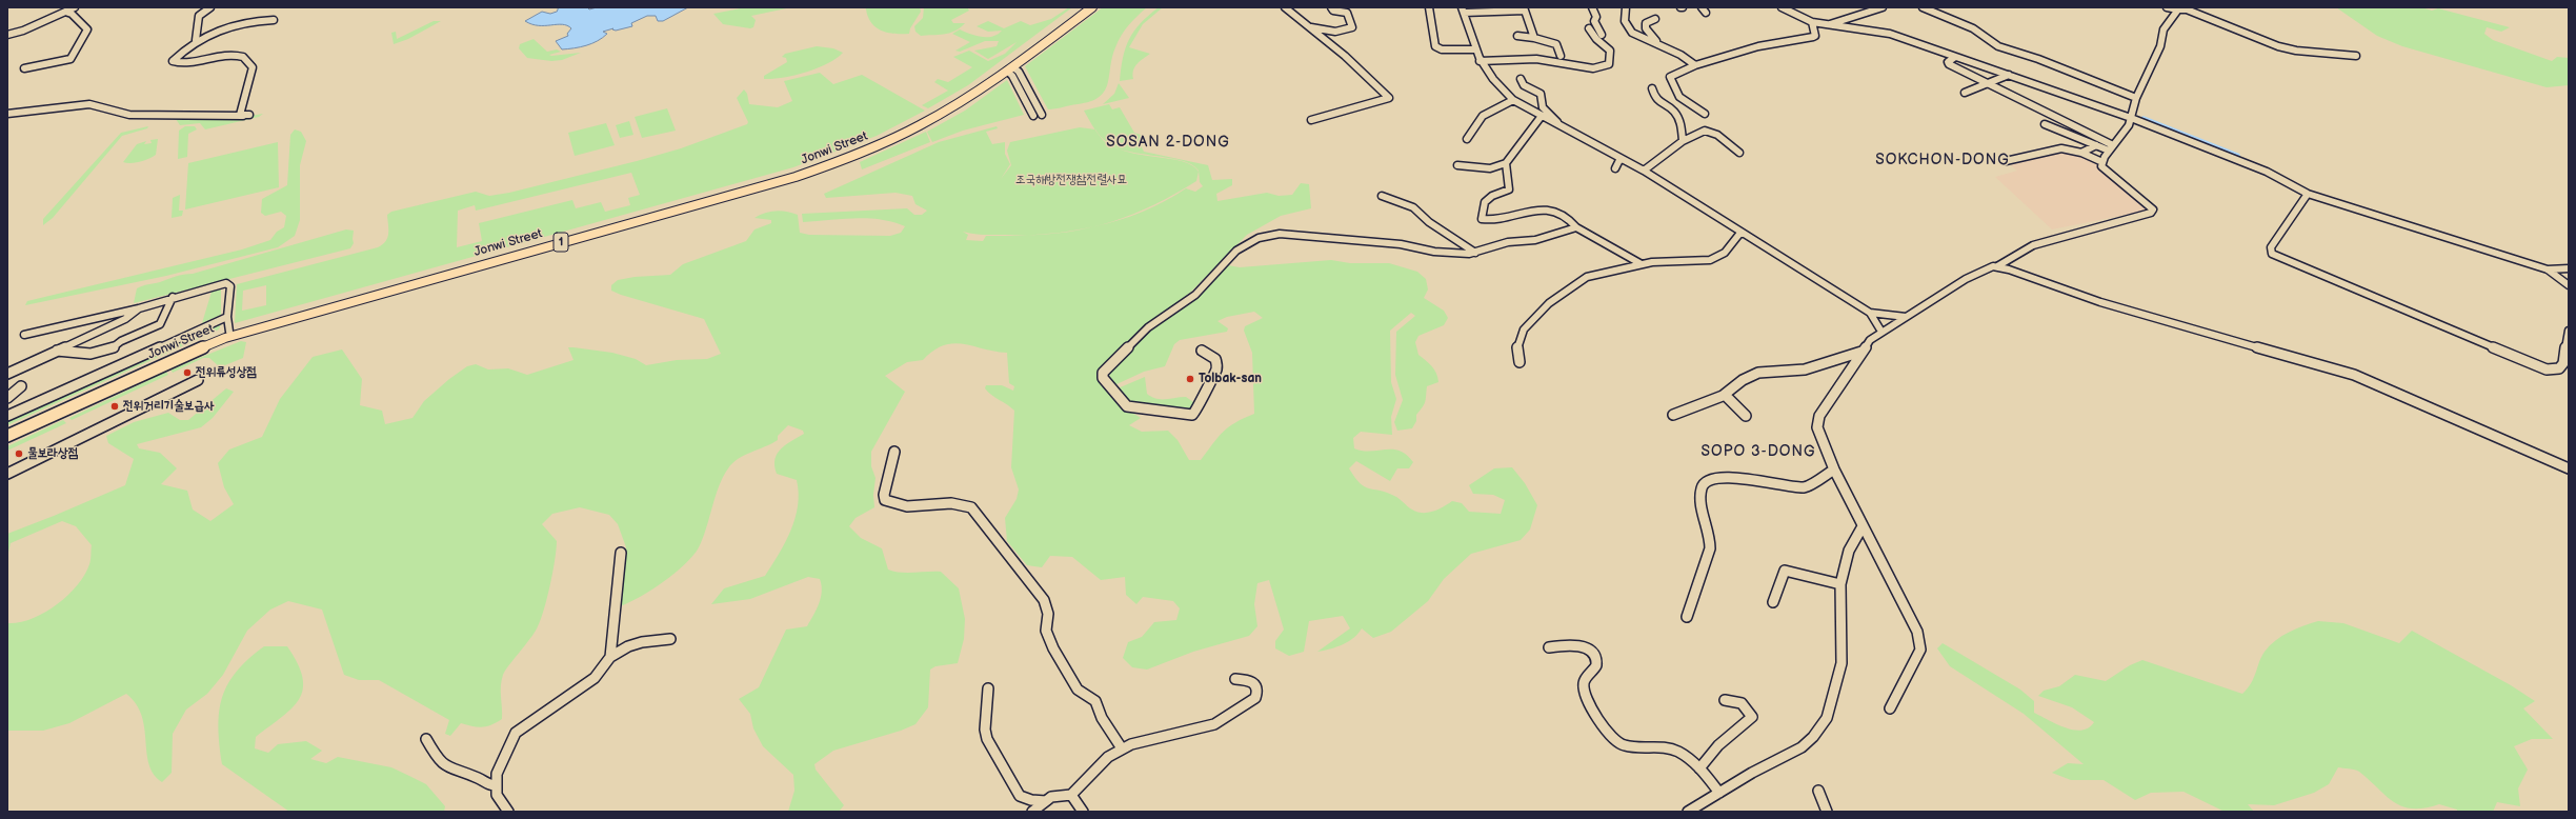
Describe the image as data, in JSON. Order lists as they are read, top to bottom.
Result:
{
  "streets": {
    "main road": ["Jonwi Street", "1"]
  },
  "districts": ["SOSAN 2-DONG", "SOKCHON-DONG", "SOPO 3-DONG"],
  "parks": ["조국해방전쟁참전렬사묘"],
  "places": [
    "전위류성상점",
    "Tolbak-san",
    "전위거리기술보급사",
    "물보라상점"
  ]
}
